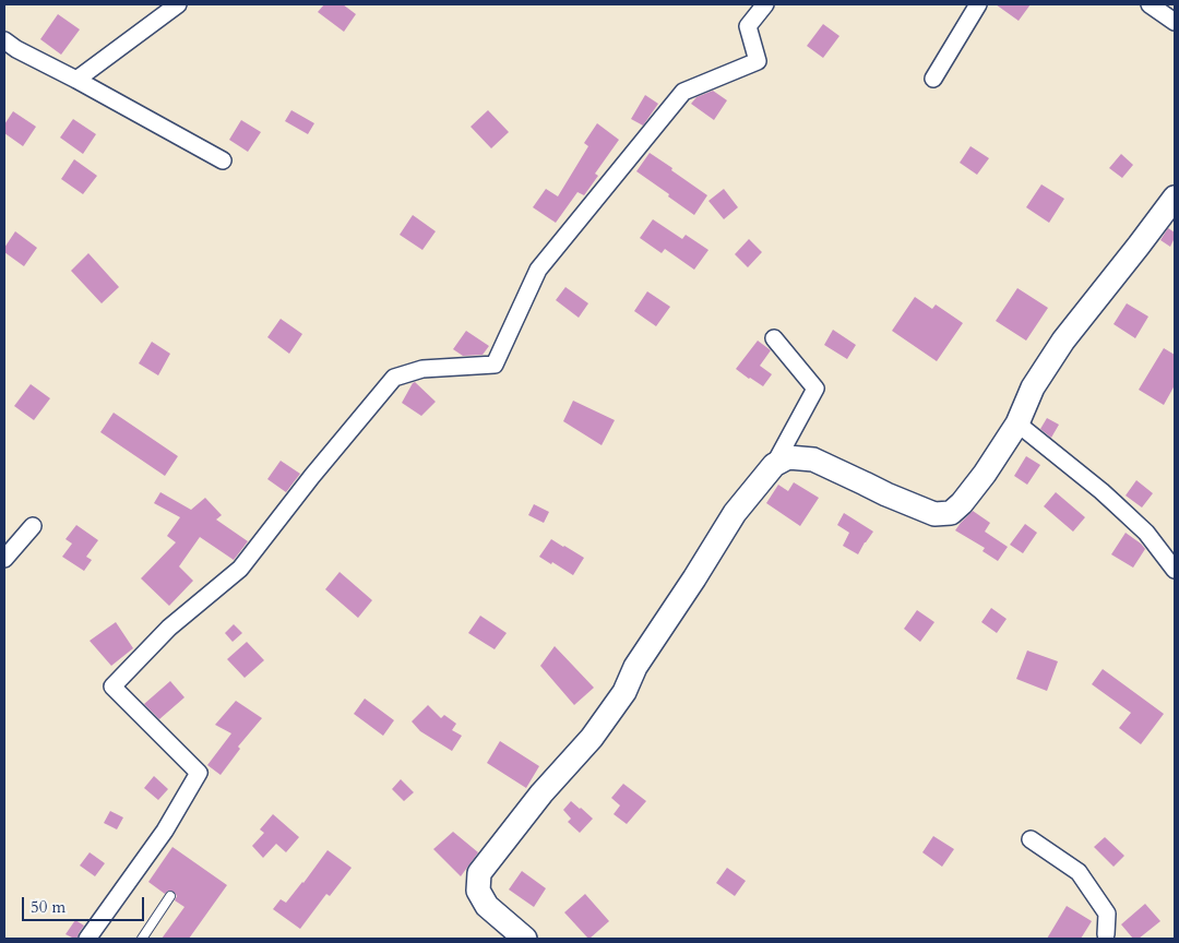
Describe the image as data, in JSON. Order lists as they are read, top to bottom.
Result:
{
  "scale_bar": "50 m"
}
